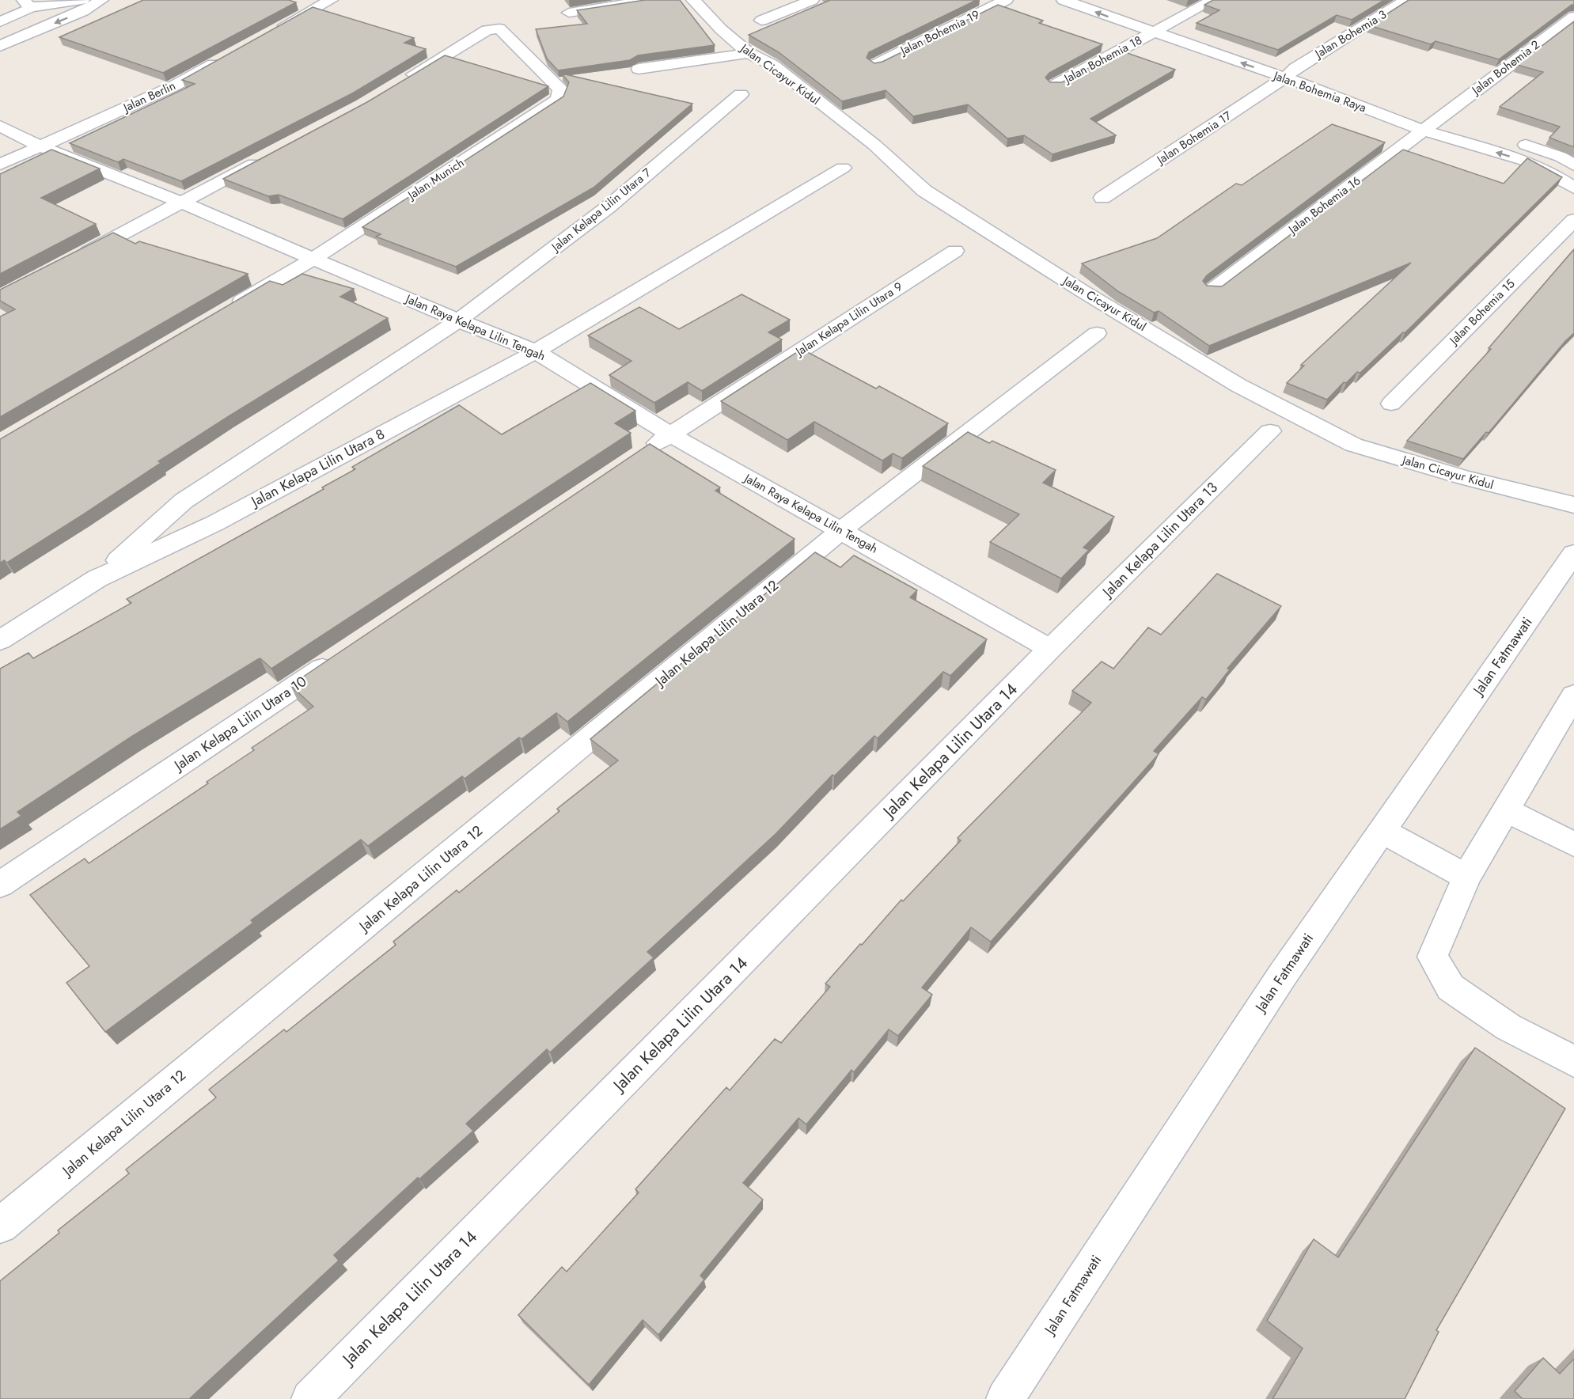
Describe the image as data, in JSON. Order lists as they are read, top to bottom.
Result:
{
  "streets": {
    "street": [
      "Jalan Bohemia 19",
      "Jalan Bohemia 3",
      "Jalan Bohemia 18",
      "Jalan Bohemia 2",
      "Jalan Cicayur Kidul",
      "Jalan Bohemia Raya",
      "Jalan Berlin",
      "Jalan Bohemia 17",
      "Jalan Munich",
      "Jalan Bohemia 16",
      "Jalan Kelapa Lilin Utara 7",
      "Jalan Bohemia 15",
      "Jalan Kelapa Lilin Utara 9",
      "Jalan Raya Kelapa Lilin Tengah",
      "Jalan Kelapa Lilin Utara 8",
      "Jalan Kelapa Lilin Utara 13",
      "Jalan Kelapa Lilin Utara 12",
      "Jalan Fatmawati",
      "Jalan Kelapa Lilin Utara 10",
      "Jalan Kelapa Lilin Utara 14"
    ]
  },
  "crossings": [
    ["Jalan Bohemia 3", "Jalan Bohemia Raya"],
    ["Jalan Bohemia 3", "Jalan Bohemia 17"],
    ["Jalan Bohemia 18", "Jalan Bohemia Raya"],
    ["Jalan Bohemia 2", "Jalan Bohemia 16"],
    ["Jalan Bohemia Raya", "Jalan Bohemia 17"],
    ["Jalan Bohemia Raya", "Jalan Bohemia 16"],
    ["Jalan Berlin", "Jalan Raya Kelapa Lilin Tengah"],
    ["Jalan Munich", "Jalan Raya Kelapa Lilin Tengah"],
    ["Jalan Kelapa Lilin Utara 7", "Jalan Raya Kelapa Lilin Tengah"],
    ["Jalan Kelapa Lilin Utara 7", "Jalan Kelapa Lilin Utara 8"],
    ["Jalan Kelapa Lilin Utara 9", "Jalan Raya Kelapa Lilin Tengah"],
    ["Jalan Raya Kelapa Lilin Tengah", "Jalan Kelapa Lilin Utara 8"],
    ["Jalan Raya Kelapa Lilin Tengah", "Jalan Kelapa Lilin Utara 13"],
    ["Jalan Raya Kelapa Lilin Tengah", "Jalan Kelapa Lilin Utara 12"],
    ["Jalan Raya Kelapa Lilin Tengah", "Jalan Kelapa Lilin Utara 14"],
    ["Jalan Kelapa Lilin Utara 13", "Jalan Kelapa Lilin Utara 14"]
  ]
}
